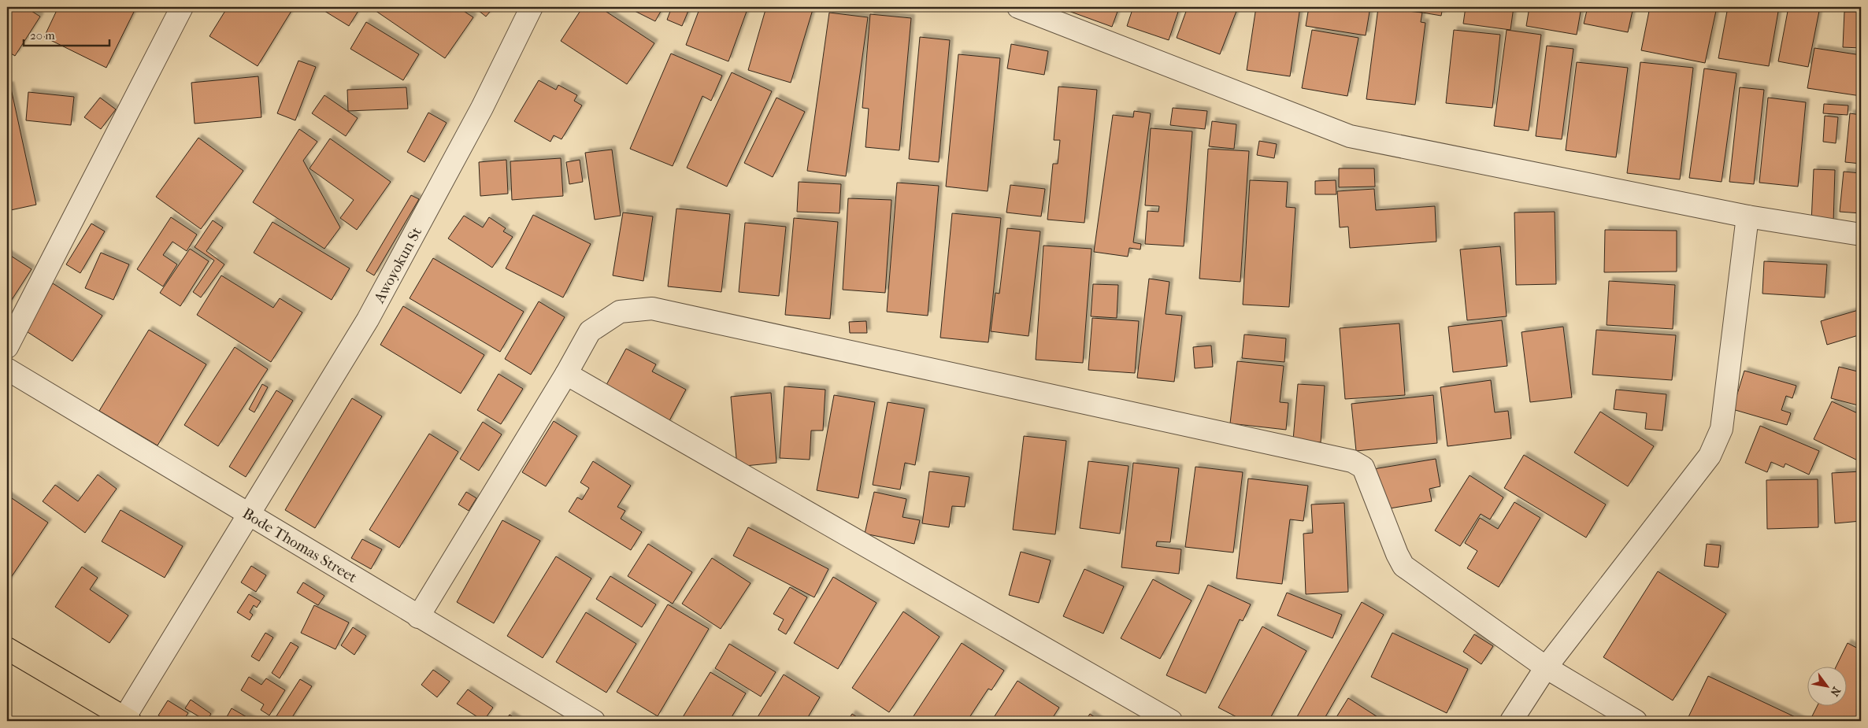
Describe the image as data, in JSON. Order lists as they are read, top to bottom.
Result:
{
  "streets": {
    "street": ["Awoyokun St", "Bode Thomas Street"]
  },
  "crossings": [
    ["Awoyokun St", "Bode Thomas Street"]
  ],
  "scale_bar": "20 m",
  "north": "bottom right"
}
